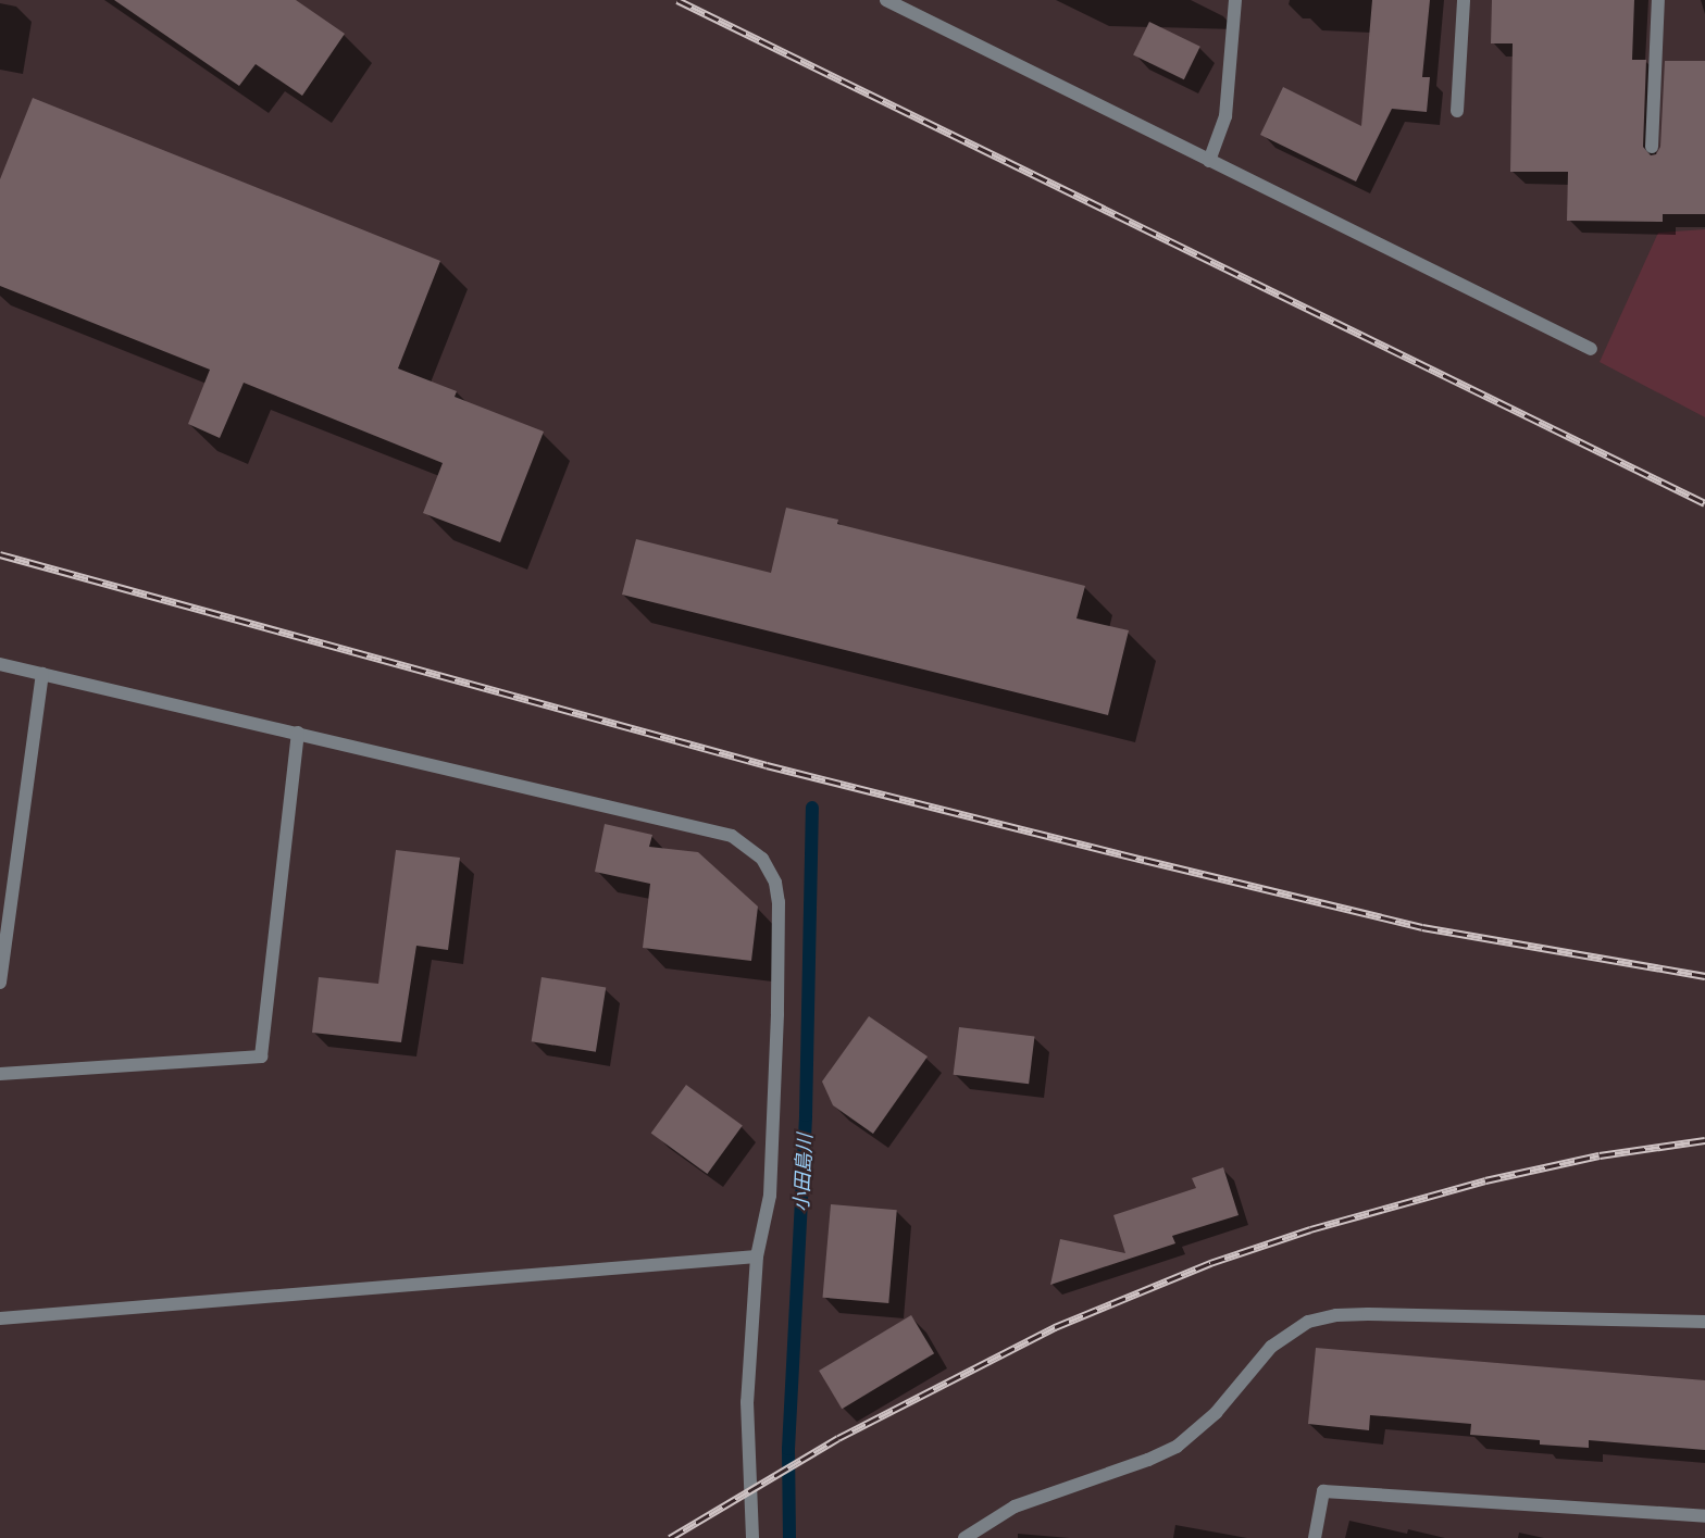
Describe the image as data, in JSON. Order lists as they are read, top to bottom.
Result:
{
  "water": ["小田島川"]
}
